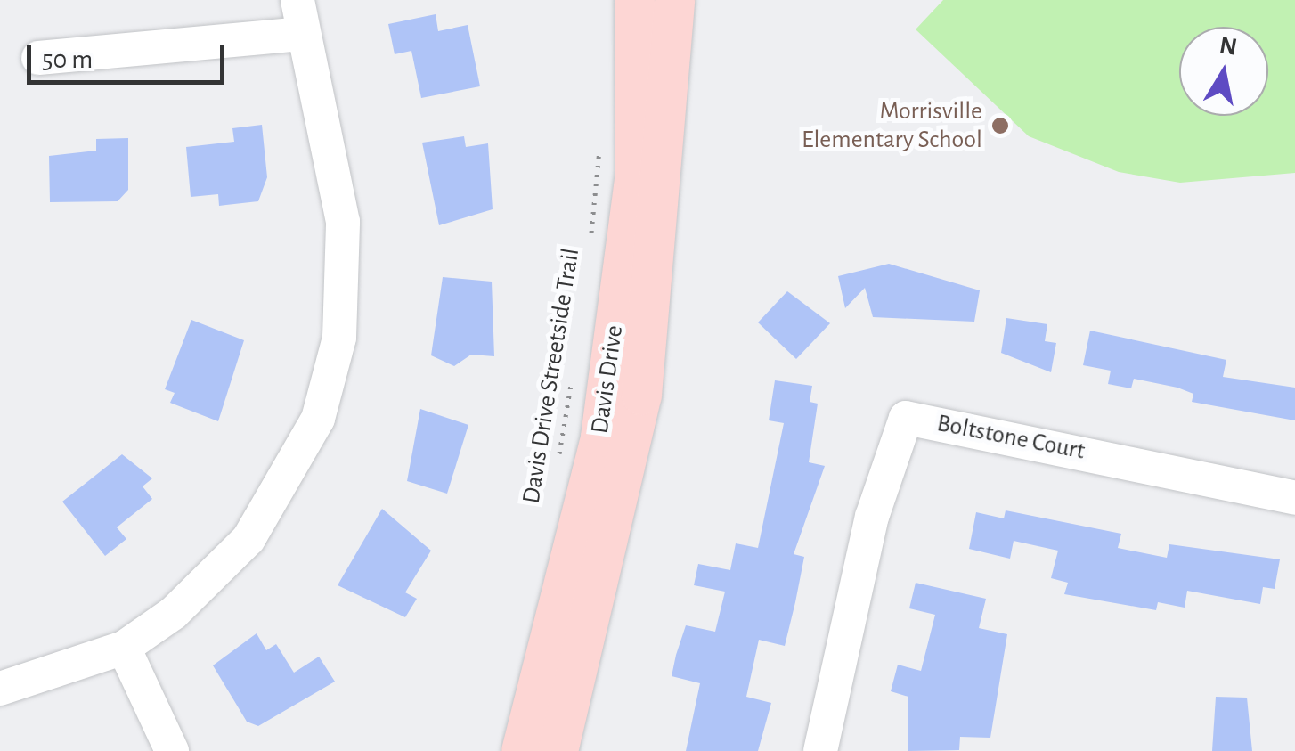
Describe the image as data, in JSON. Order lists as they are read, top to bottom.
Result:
{
  "streets": {
    "main road": ["Davis Drive"],
    "street": ["Boltstone Court"],
    "path": ["Davis Drive Streetside Trail"]
  },
  "places": ["Morrisville Elementary School"],
  "scale_bar": "50 m",
  "north": "top"
}
